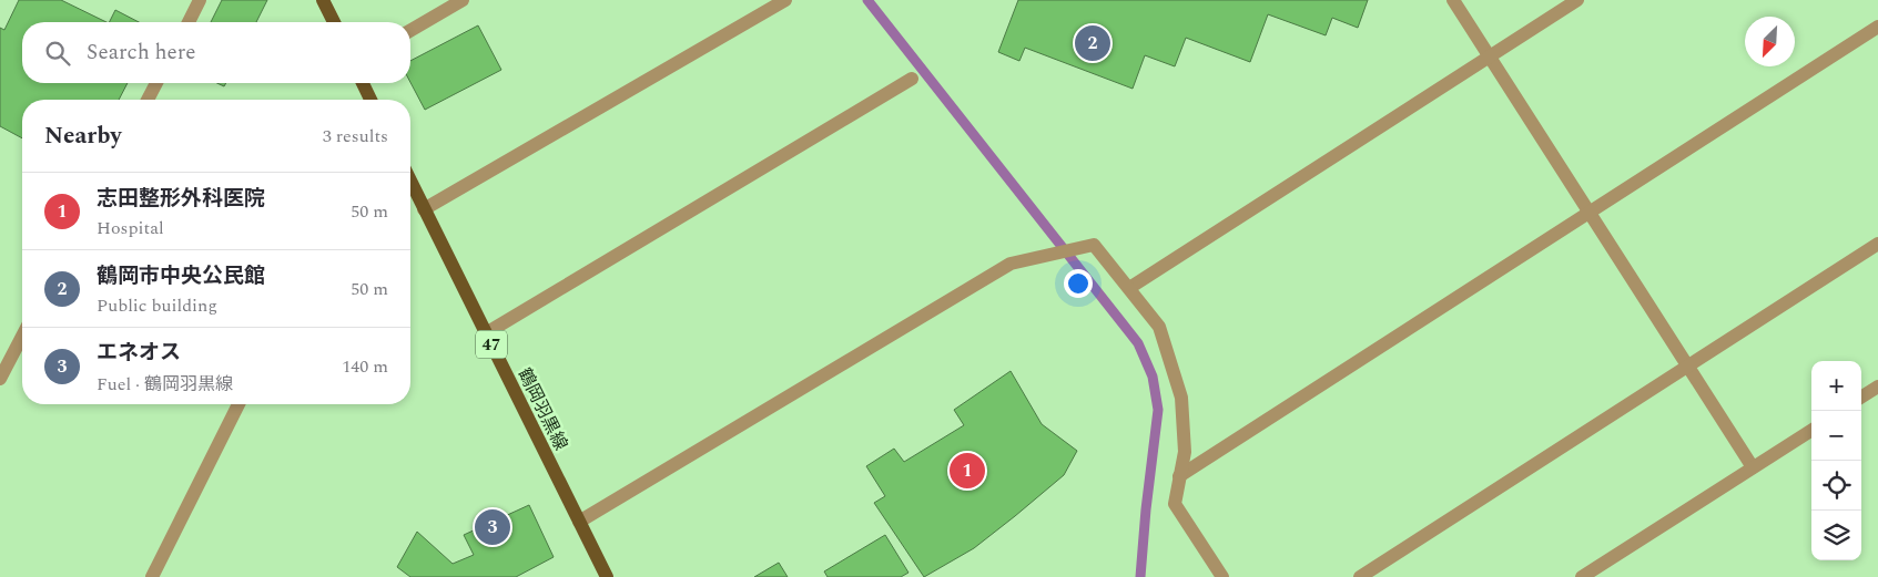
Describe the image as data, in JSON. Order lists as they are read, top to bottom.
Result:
{
  "streets": {
    "main road": ["47", "鶴岡羽黒線"]
  },
  "north": "bottom left",
  "page": {
    "search": "Search here",
    "pins": ["2", "1", "3"],
    "heading": ["Nearby", "3 results"],
    "list": [
      {
        "mark": "1",
        "name": "志田整形外科医院",
        "note": "Hospital",
        "value": "50 m"
      },
      {
        "mark": "2",
        "name": "鶴岡市中央公民館",
        "note": "Public building",
        "value": "50 m"
      },
      {
        "mark": "3",
        "name": "エネオス",
        "note": "Fuel · 鶴岡羽黒線",
        "value": "140 m"
      }
    ],
    "map_buttons": ["+", "−"]
  }
}
